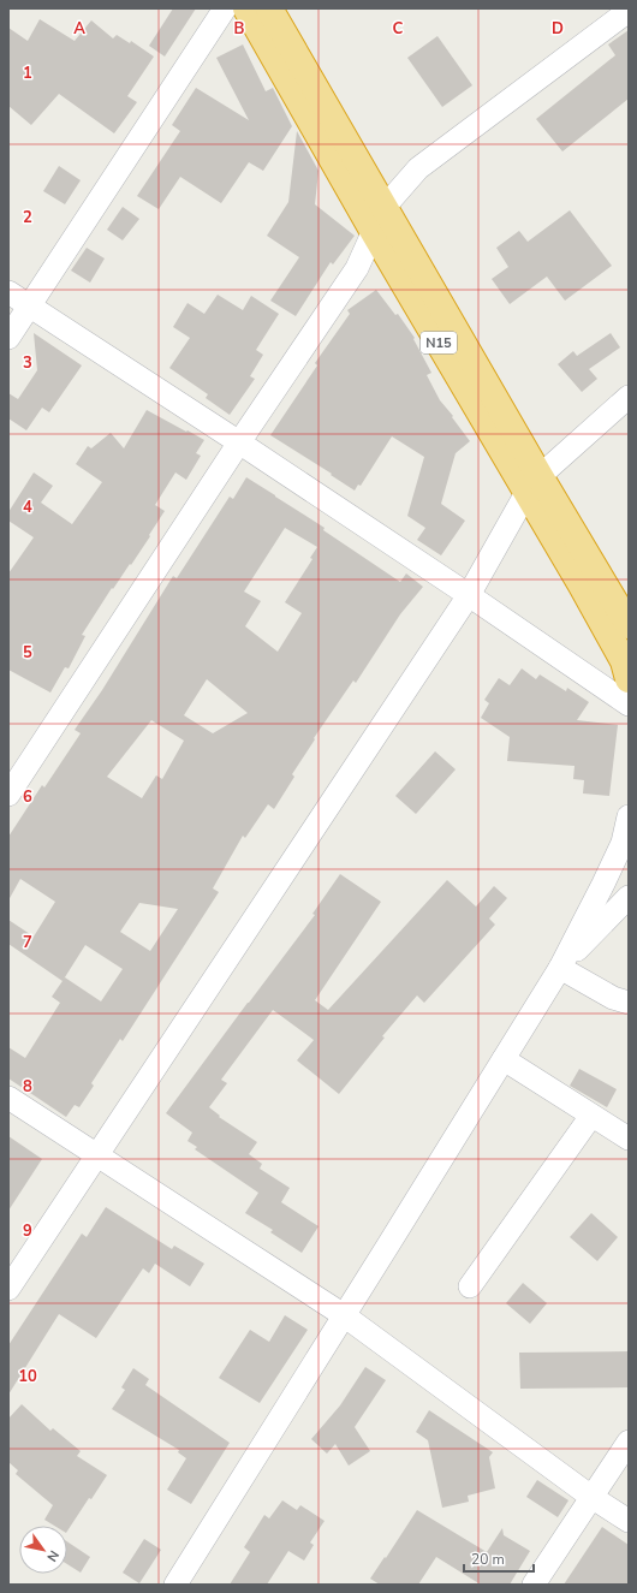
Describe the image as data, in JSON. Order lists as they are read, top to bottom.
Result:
{
  "streets": {
    "highway": ["N15"]
  },
  "scale_bar": "20 m",
  "north": "bottom right",
  "grid": {
    "columns": [
      "A",
      "B",
      "C",
      "D"
    ],
    "rows": [
      "1",
      "2",
      "3",
      "4",
      "5",
      "6",
      "7",
      "8",
      "9",
      "10"
    ]
  }
}
